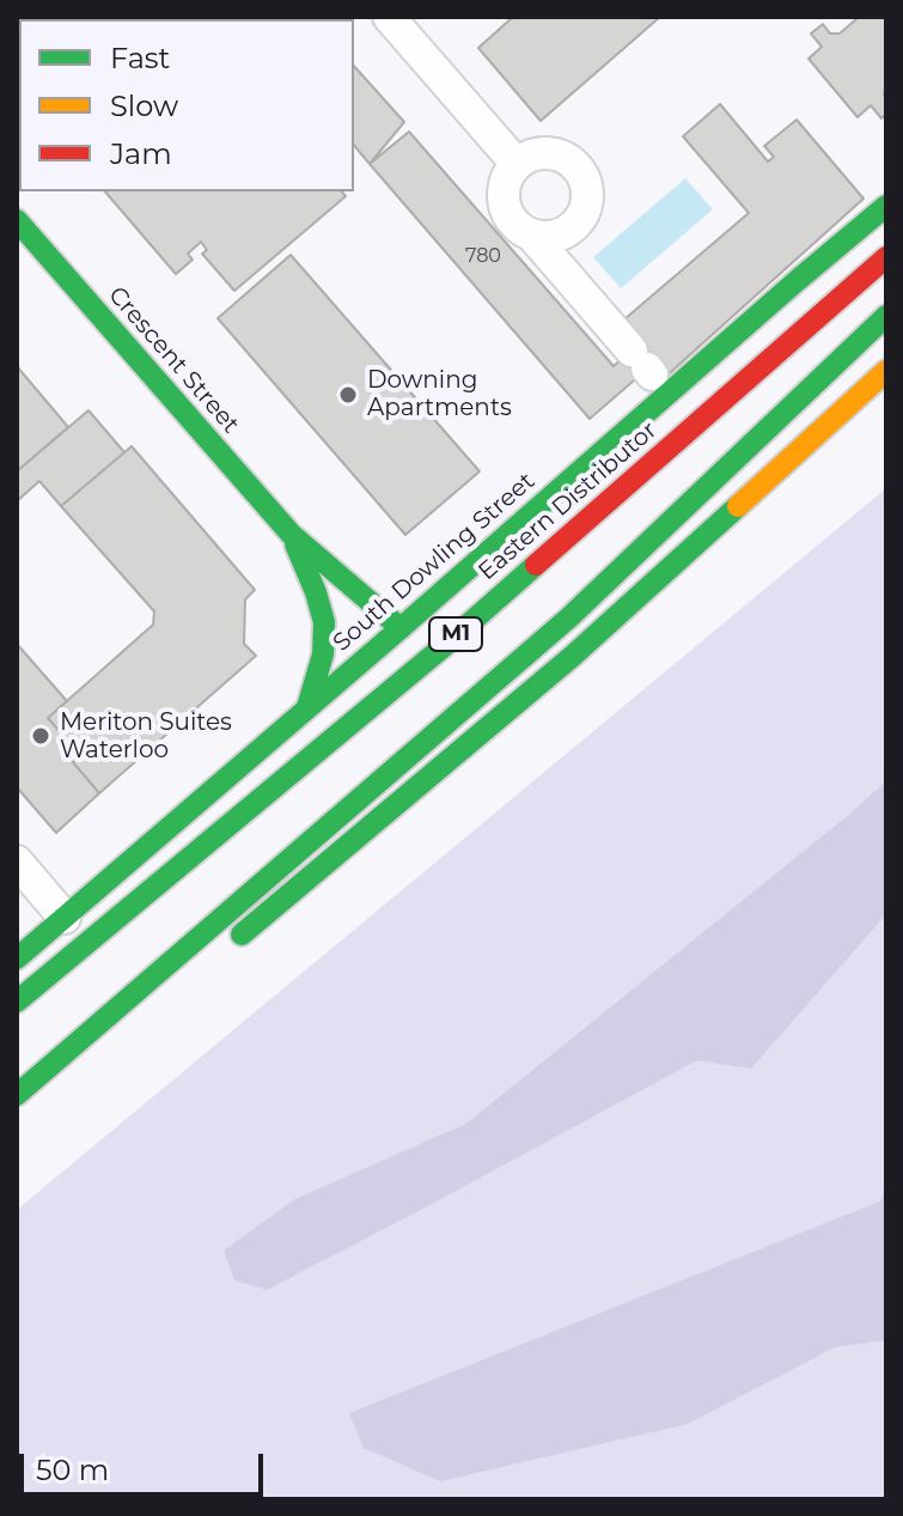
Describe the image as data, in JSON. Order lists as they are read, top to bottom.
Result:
{
  "streets": {
    "main road": [
      "Crescent Street",
      "Eastern Distributor",
      "South Dowling Street",
      "M1"
    ]
  },
  "crossings": [
    ["Crescent Street", "South Dowling Street"]
  ],
  "places": ["Downing Apartments", "Meriton Suites Waterloo"],
  "house_numbers": ["780"],
  "legend": ["Fast", "Slow", "Jam"],
  "scale_bar": "50 m"
}
